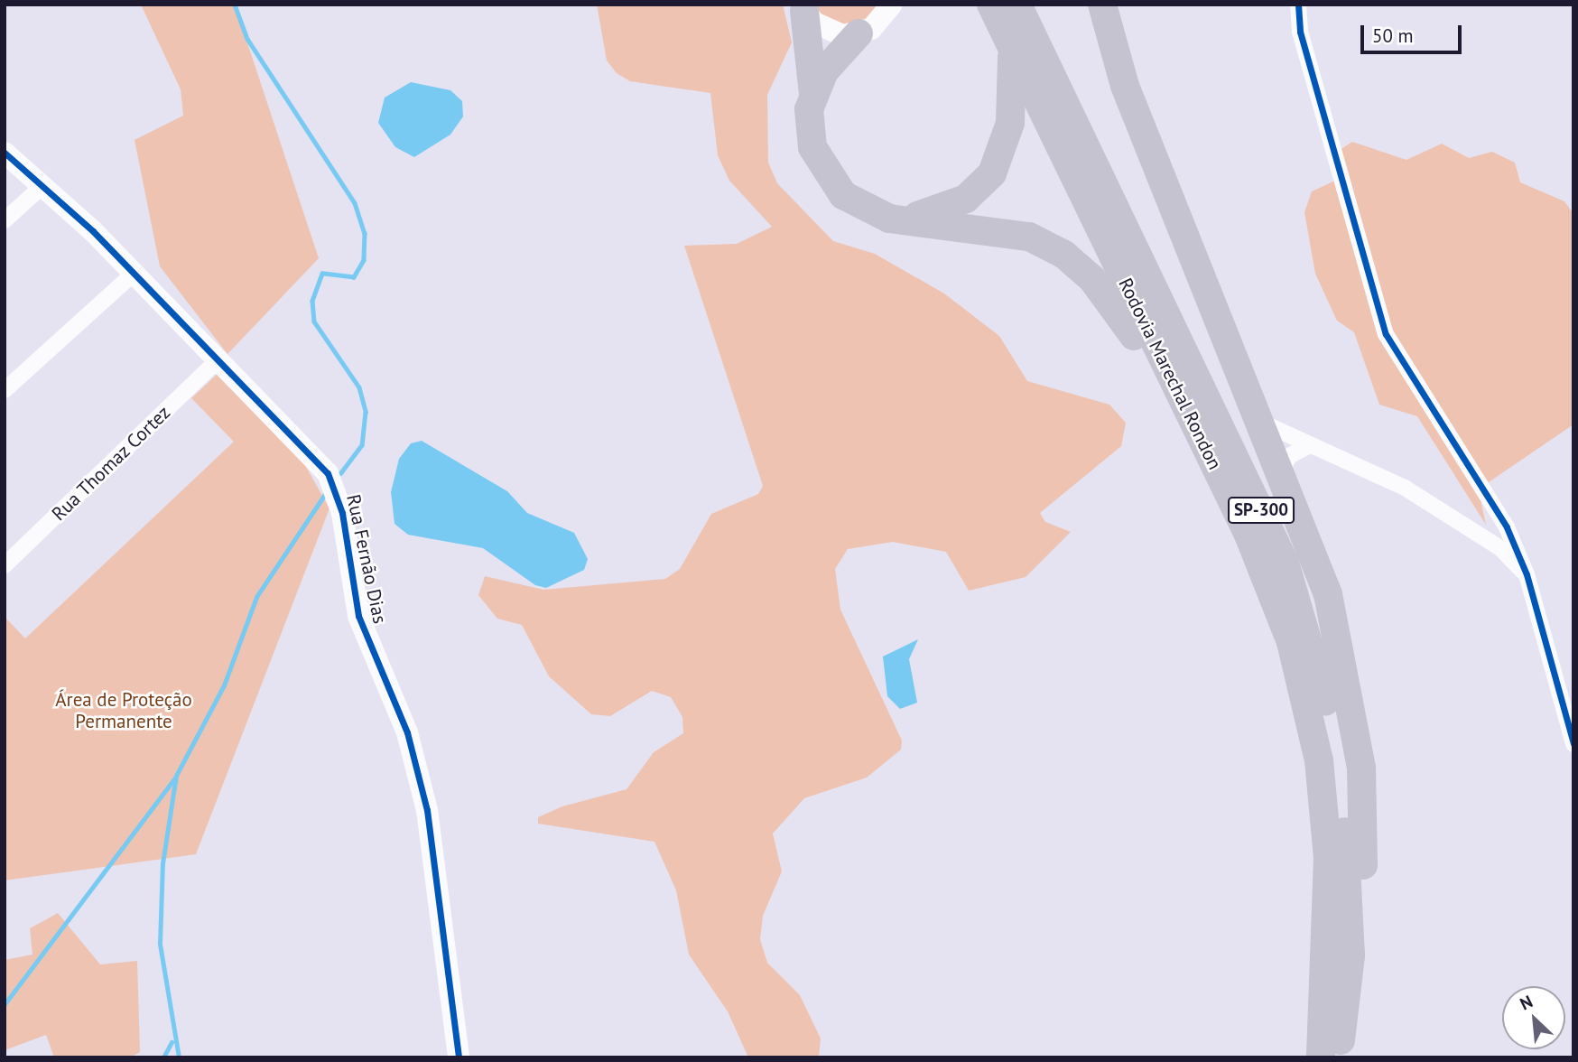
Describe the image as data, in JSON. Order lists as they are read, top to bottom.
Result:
{
  "streets": {
    "highway": ["Rodovia Marechal Rondon", "SP-300"],
    "street": ["Rua Thomaz Cortez", "Rua Fernão Dias"]
  },
  "crossings": [
    ["Rua Thomaz Cortez", "Rua Fernão Dias"]
  ],
  "parks": ["Área de Proteção Permanente"],
  "scale_bar": "50 m",
  "north": "top left"
}
